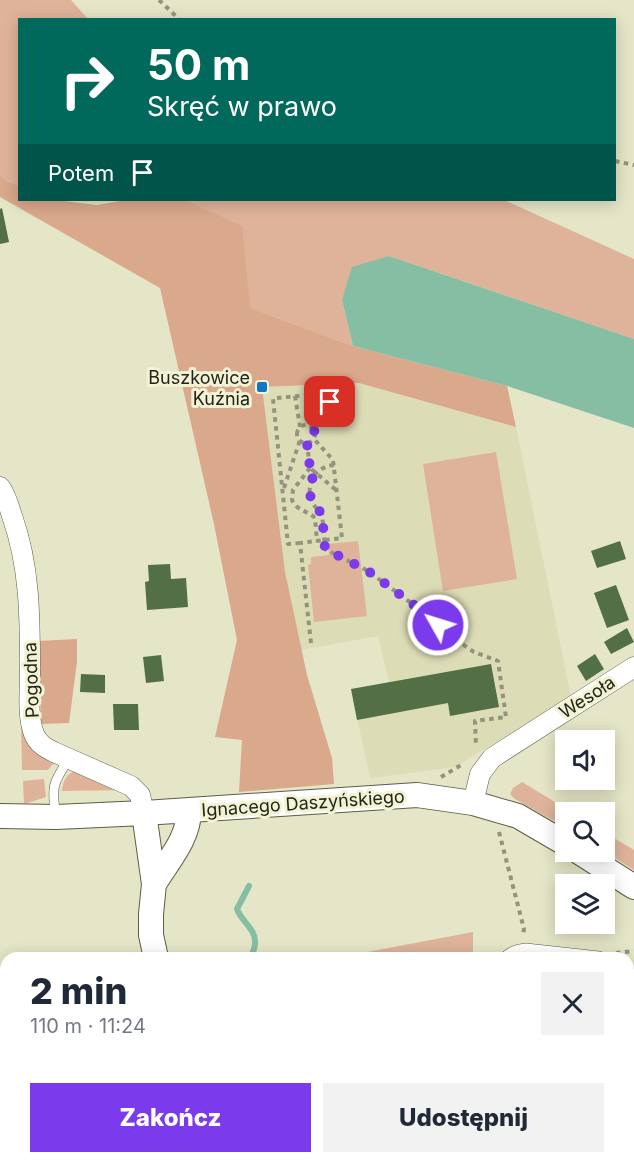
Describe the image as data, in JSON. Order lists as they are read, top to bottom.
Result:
{
  "streets": {
    "street": ["Pogodna", "Wesoła", "Ignacego Daszyńskiego"]
  },
  "crossings": [
    ["Pogodna", "Ignacego Daszyńskiego"],
    ["Wesoła", "Ignacego Daszyńskiego"]
  ],
  "places": {
    "transit": ["Buszkowice Kuźnia"]
  },
  "page": {
    "turn": ["50 m", "Skręć w prawo"],
    "then": "Potem",
    "heading": ["2 min", "110 m · 11:24"],
    "buttons": ["Zakończ", "Udostępnij"]
  }
}
